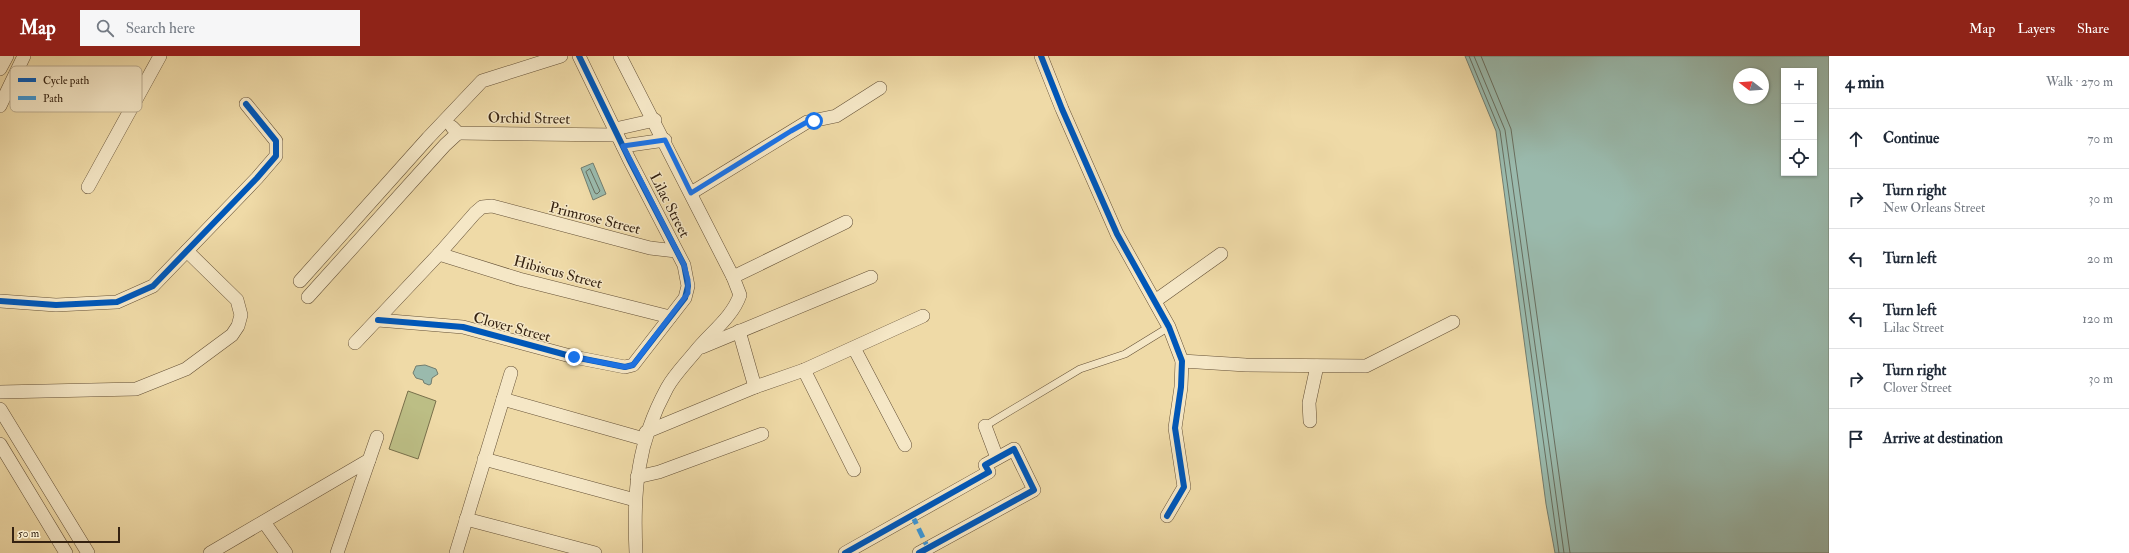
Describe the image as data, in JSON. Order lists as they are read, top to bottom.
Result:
{
  "streets": {
    "street": [
      "Orchid Street",
      "Lilac Street",
      "Primrose Street",
      "Hibiscus Street",
      "Clover Street"
    ]
  },
  "crossings": [
    ["Orchid Street", "Lilac Street"],
    ["Lilac Street", "Primrose Street"],
    ["Lilac Street", "Hibiscus Street"],
    ["Lilac Street", "Clover Street"],
    ["Primrose Street", "Hibiscus Street"],
    ["Primrose Street", "Clover Street"]
  ],
  "legend": ["Cycle path", "Path"],
  "scale_bar": "50 m",
  "north": "left",
  "page": {
    "header": "Map",
    "search": "Search here",
    "nav": ["Map", "Layers", "Share"],
    "heading": ["4 min", "Walk · 270 m"],
    "map_buttons": ["+", "−"],
    "list": [
      ["Continue", "70 m"],
      ["Turn right", "New Orleans Street", "30 m"],
      ["Turn left", "20 m"],
      ["Turn left", "Lilac Street", "120 m"],
      ["Turn right", "Clover Street", "30 m"],
      "Arrive at destination"
    ],
    "scale": "50 m"
  }
}
